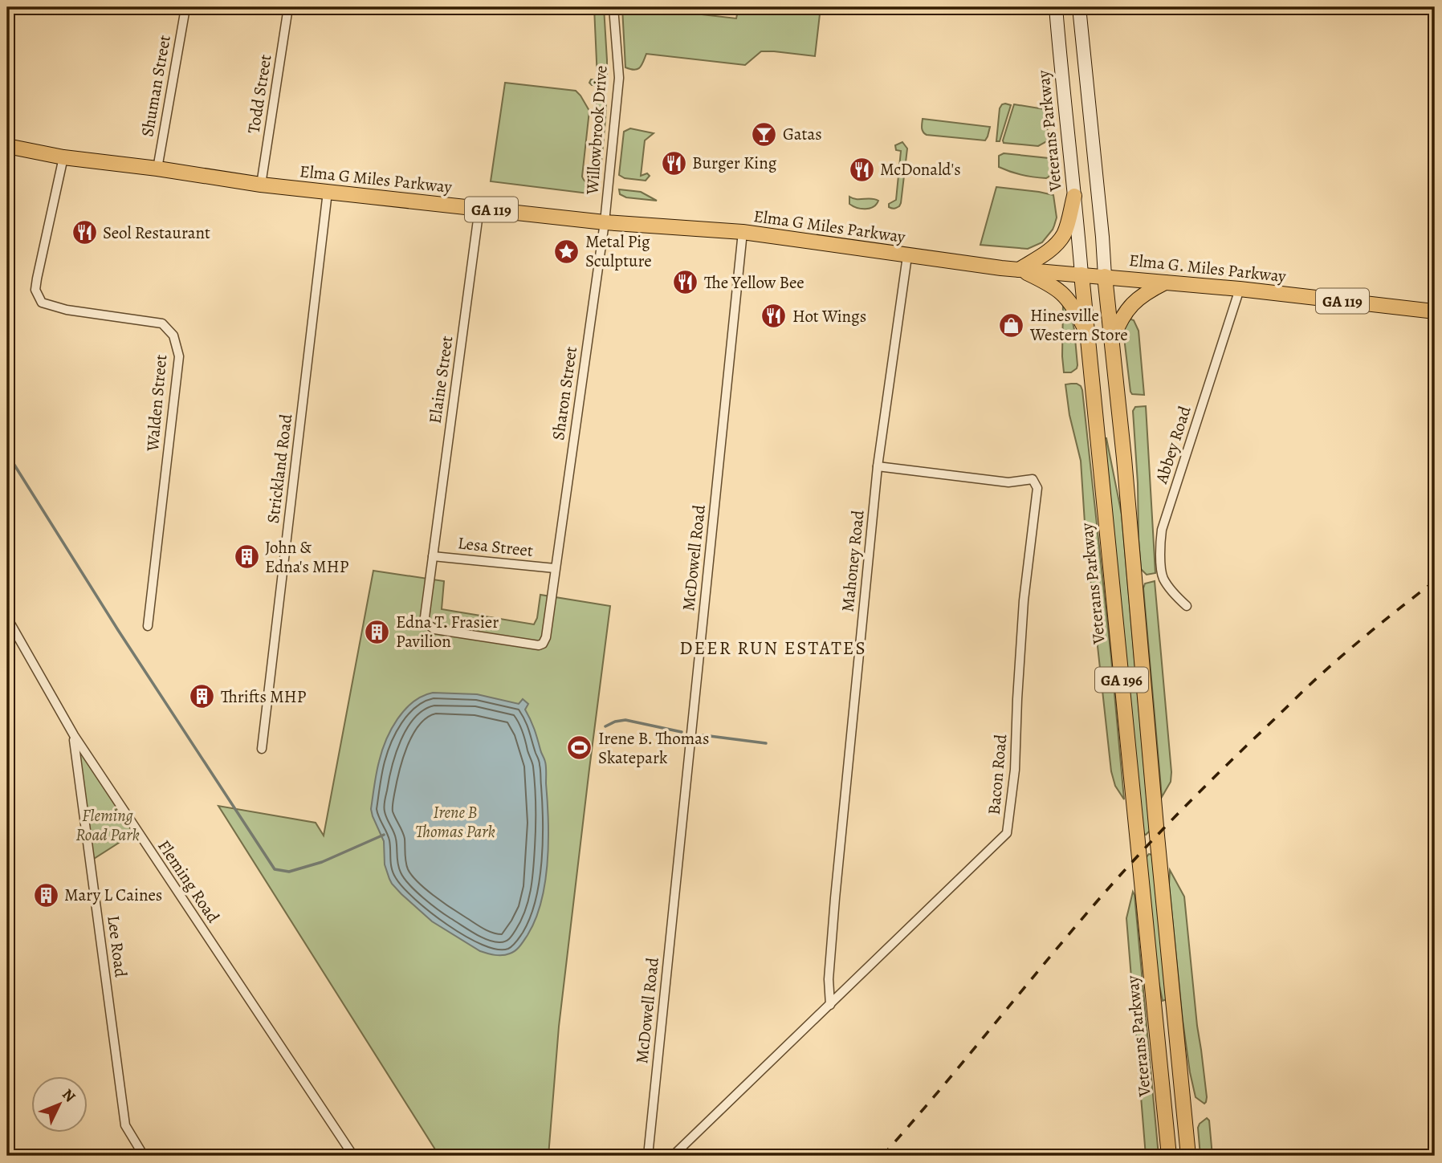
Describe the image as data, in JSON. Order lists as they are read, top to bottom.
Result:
{
  "streets": {
    "main road": [
      "Veterans Parkway",
      "Elma G Miles Parkway",
      "GA 119",
      "Elma G. Miles Parkway",
      "GA 196"
    ],
    "street": [
      "Shuman Street",
      "Todd Street",
      "Willowbrook Drive",
      "Elaine Street",
      "Sharon Street",
      "Walden Street",
      "Abbey Road",
      "Strickland Road",
      "Lesa Street",
      "McDowell Road",
      "Mahoney Road",
      "Bacon Road",
      "Fleming Road",
      "Lee Road"
    ]
  },
  "crossings": [
    ["Shuman Street", "Elma G Miles Parkway"],
    ["Todd Street", "Elma G Miles Parkway"],
    ["Willowbrook Drive", "Elma G Miles Parkway"],
    ["Willowbrook Drive", "Sharon Street"],
    ["Veterans Parkway", "Elma G. Miles Parkway"],
    ["Veterans Parkway", "GA 196"],
    ["Elma G Miles Parkway", "Elma G. Miles Parkway"],
    ["Elma G Miles Parkway", "Elaine Street"],
    ["Elma G Miles Parkway", "Sharon Street"],
    ["Elma G Miles Parkway", "Walden Street"],
    ["Elma G Miles Parkway", "Strickland Road"],
    ["Elma G Miles Parkway", "McDowell Road"],
    ["Elma G Miles Parkway", "Mahoney Road"],
    ["Elma G. Miles Parkway", "Abbey Road"],
    ["Elma G. Miles Parkway", "GA 196"],
    ["Elaine Street", "Sharon Street"],
    ["Elaine Street", "Lesa Street"],
    ["Sharon Street", "Lesa Street"],
    ["Mahoney Road", "Bacon Road"],
    ["Fleming Road", "Lee Road"]
  ],
  "districts": ["DEER RUN ESTATES"],
  "parks": ["Irene B Thomas Park", "Fleming Road Park"],
  "places": {
    "bar": ["Gatas"],
    "restaurant": [
      "Burger King",
      "McDonald's",
      "Seol Restaurant",
      "The Yellow Bee",
      "Hot Wings"
    ],
    "place": ["Metal Pig Sculpture"],
    "shop": ["Hinesville Western Store"],
    "building": [
      "John & Edna's MHP",
      "Edna T. Frasier Pavilion",
      "Thrifts MHP",
      "Mary L Caines"
    ],
    "sports": ["Irene B. Thomas Skatepark"]
  },
  "north": "top right"
}
